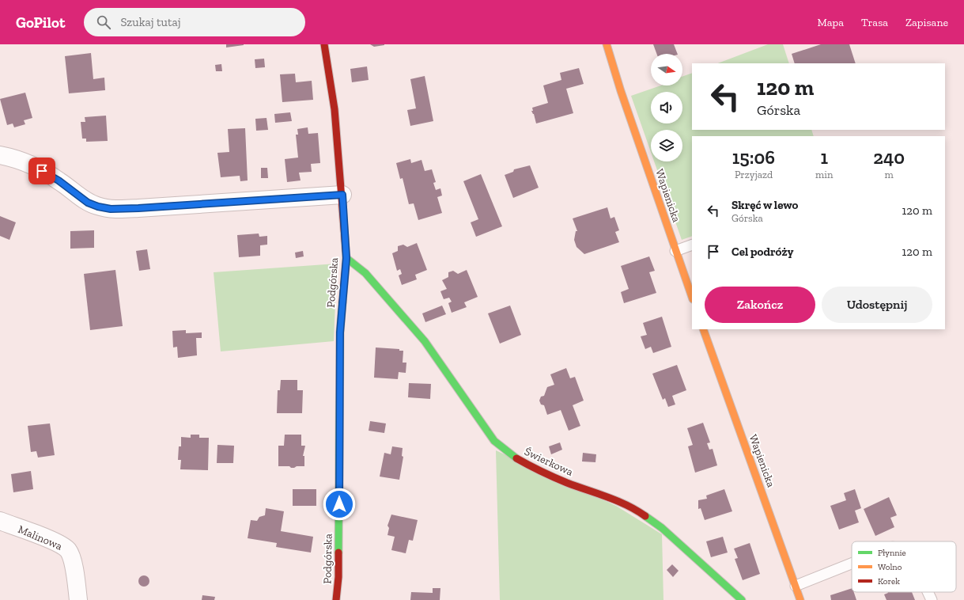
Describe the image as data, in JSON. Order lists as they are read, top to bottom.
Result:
{
  "streets": {
    "street": [
      "Wapienicka",
      "Podgórska",
      "Świerkowa",
      "Malinowa"
    ]
  },
  "crossings": [
    ["Podgórska", "Świerkowa"]
  ],
  "legend": ["Płynnie", "Wolno", "Korek"],
  "north": "right",
  "page": {
    "header": "GoPilot",
    "search": "Szukaj tutaj",
    "nav": ["Mapa", "Trasa", "Zapisane"],
    "turn": ["120 m", "Górska"],
    "eta": [
      "15:06",
      "Przyjazd",
      "1",
      "min",
      "240",
      "m"
    ],
    "list": [
      {
        "name": "Skręć w lewo",
        "note": "Górska",
        "value": "120 m"
      },
      {
        "name": "Cel podróży",
        "value": "120 m"
      }
    ],
    "buttons": ["Zakończ", "Udostępnij"]
  }
}
